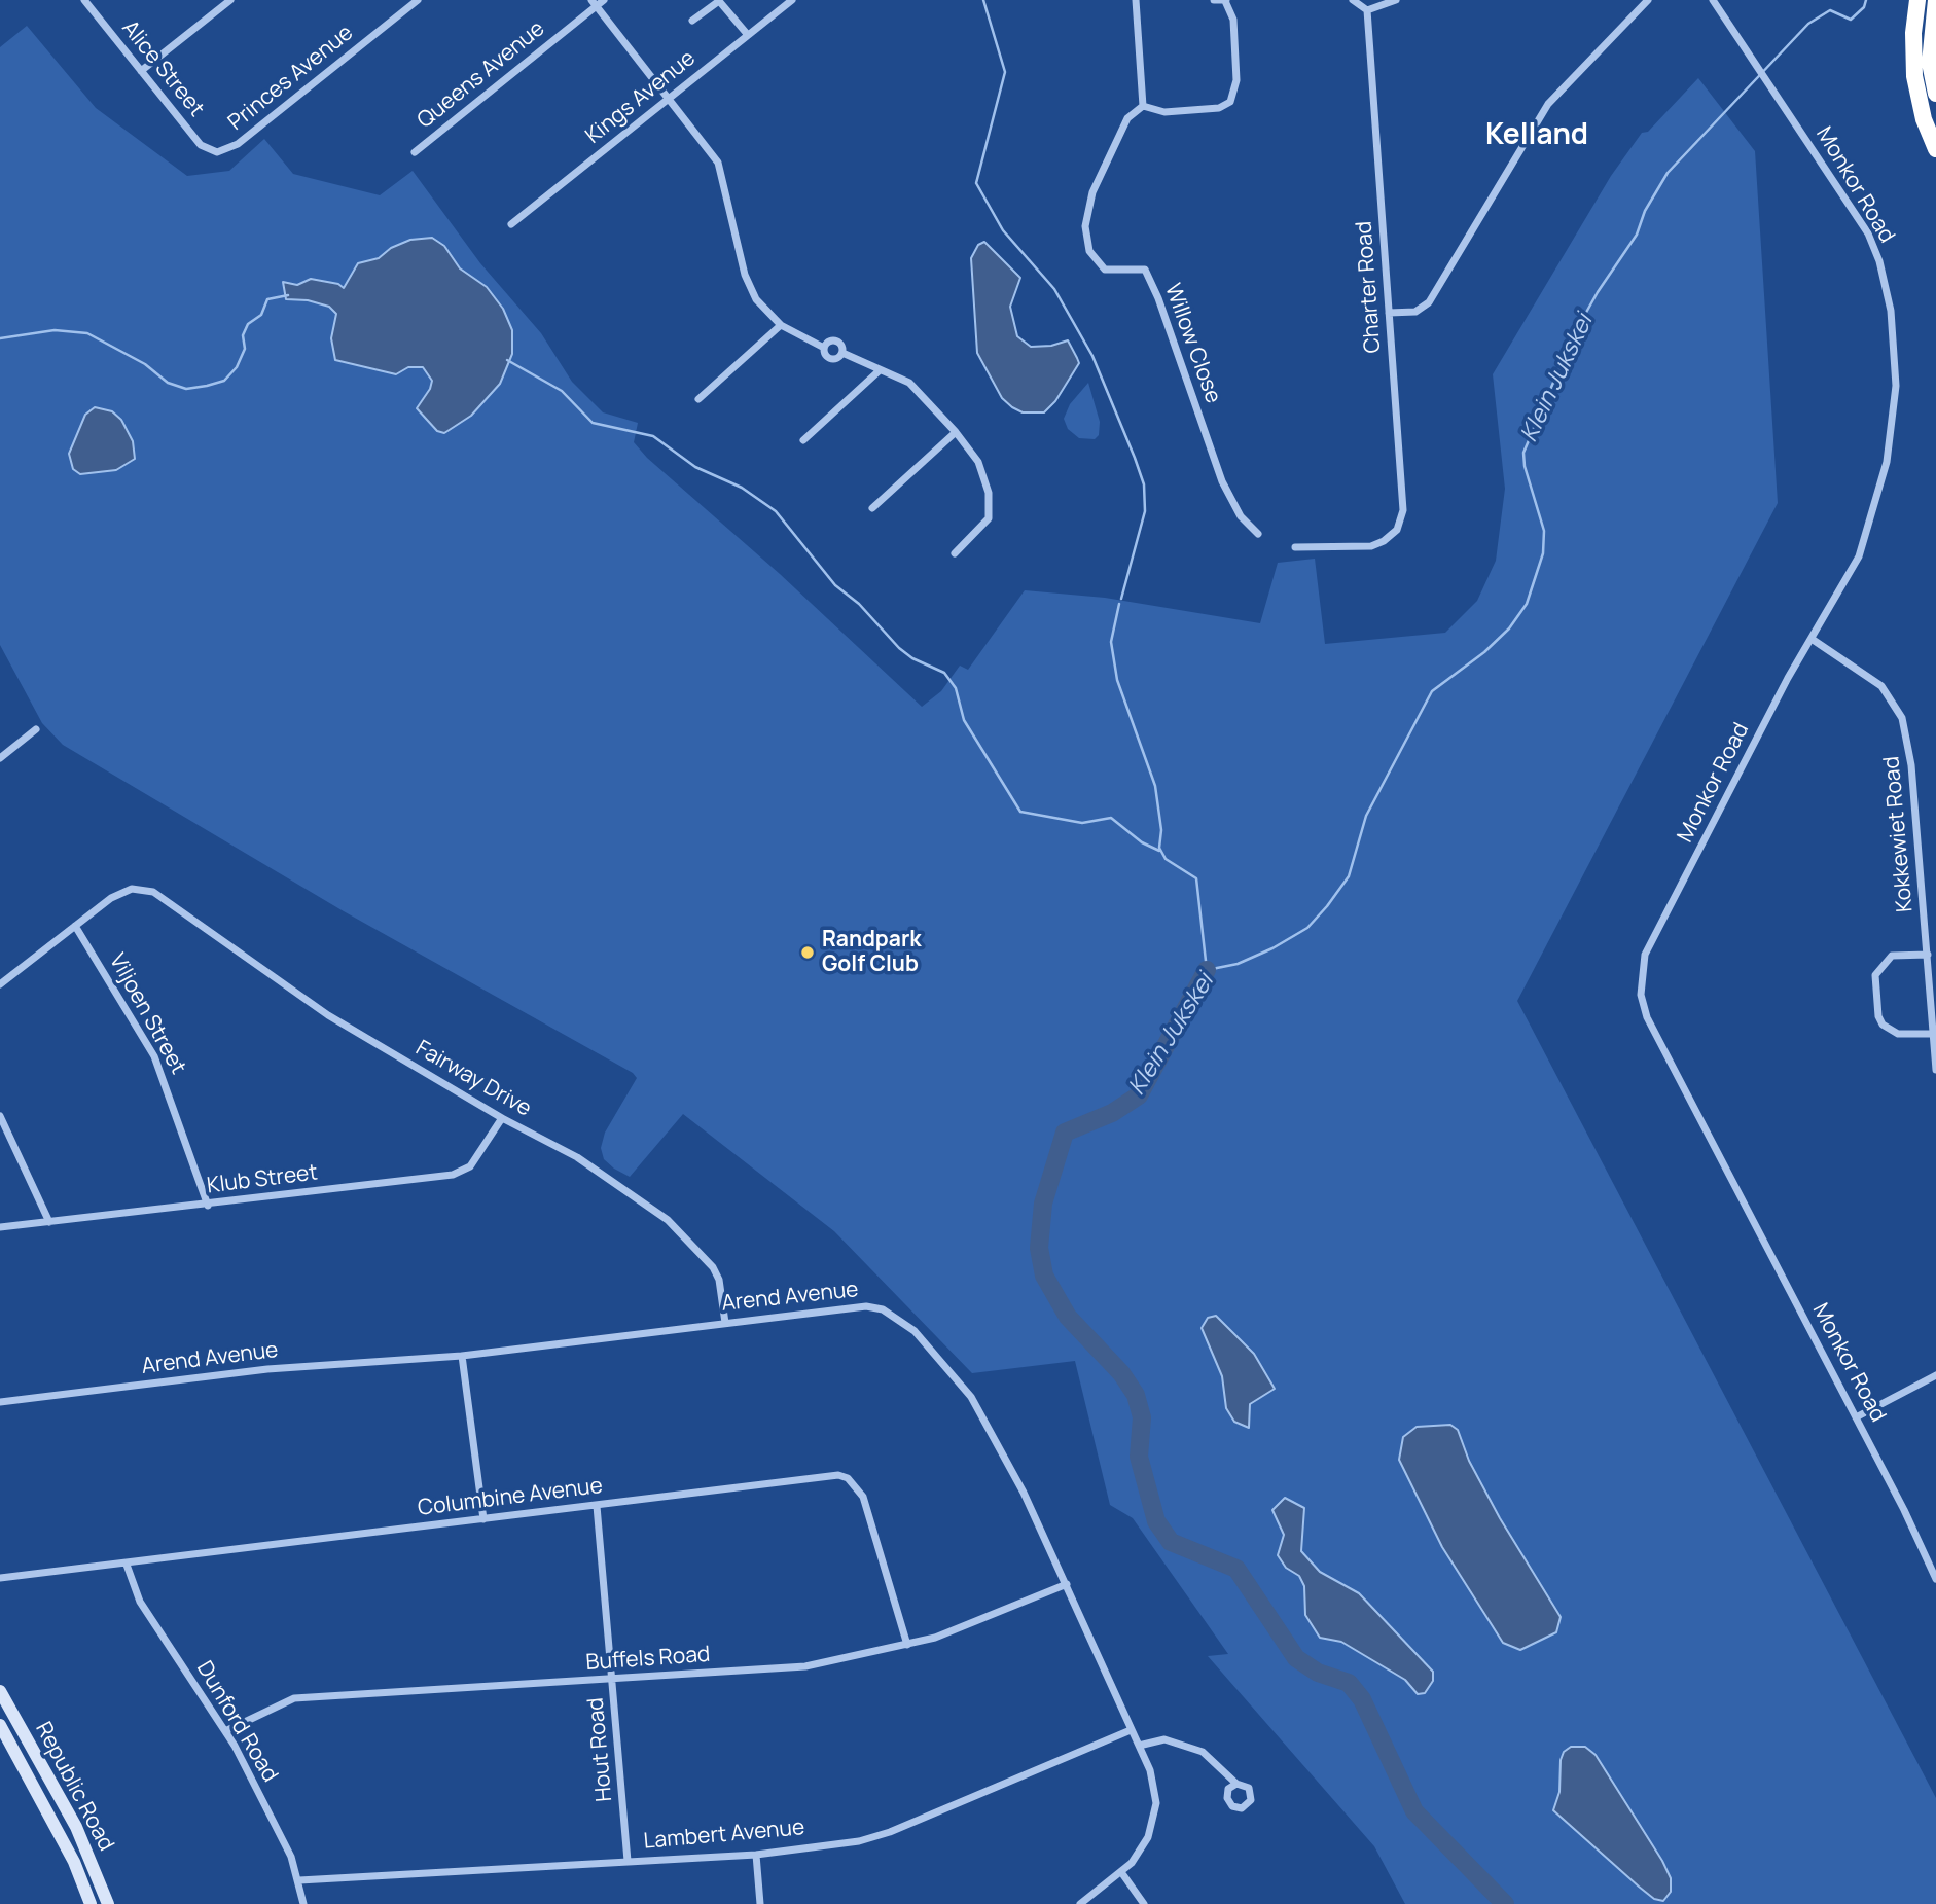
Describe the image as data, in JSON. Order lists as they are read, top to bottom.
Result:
{
  "streets": {
    "main road": ["Republic Road"],
    "street": [
      "Alice Street",
      "Queens Avenue",
      "Princes Avenue",
      "Kings Avenue",
      "Monkor Road",
      "Charter Road",
      "Willow Close",
      "Kokkewiet Road",
      "Viljoen Street",
      "Fairway Drive",
      "Klub Street",
      "Arend Avenue",
      "Columbine Avenue",
      "Buffels Road",
      "Dunford Road",
      "Hout Road",
      "Lambert Avenue"
    ]
  },
  "crossings": [
    ["Alice Street", "Princes Avenue"],
    ["Monkor Road", "Kokkewiet Road"],
    ["Viljoen Street", "Fairway Drive"],
    ["Viljoen Street", "Klub Street"],
    ["Fairway Drive", "Klub Street"],
    ["Fairway Drive", "Arend Avenue"],
    ["Arend Avenue", "Buffels Road"],
    ["Arend Avenue", "Lambert Avenue"],
    ["Columbine Avenue", "Buffels Road"],
    ["Columbine Avenue", "Dunford Road"],
    ["Columbine Avenue", "Hout Road"],
    ["Buffels Road", "Dunford Road"],
    ["Buffels Road", "Hout Road"],
    ["Dunford Road", "Lambert Avenue"],
    ["Hout Road", "Lambert Avenue"]
  ],
  "districts": ["Kelland"],
  "water": ["Klein Jukskei"],
  "places": ["Randpark Golf Club"]
}
